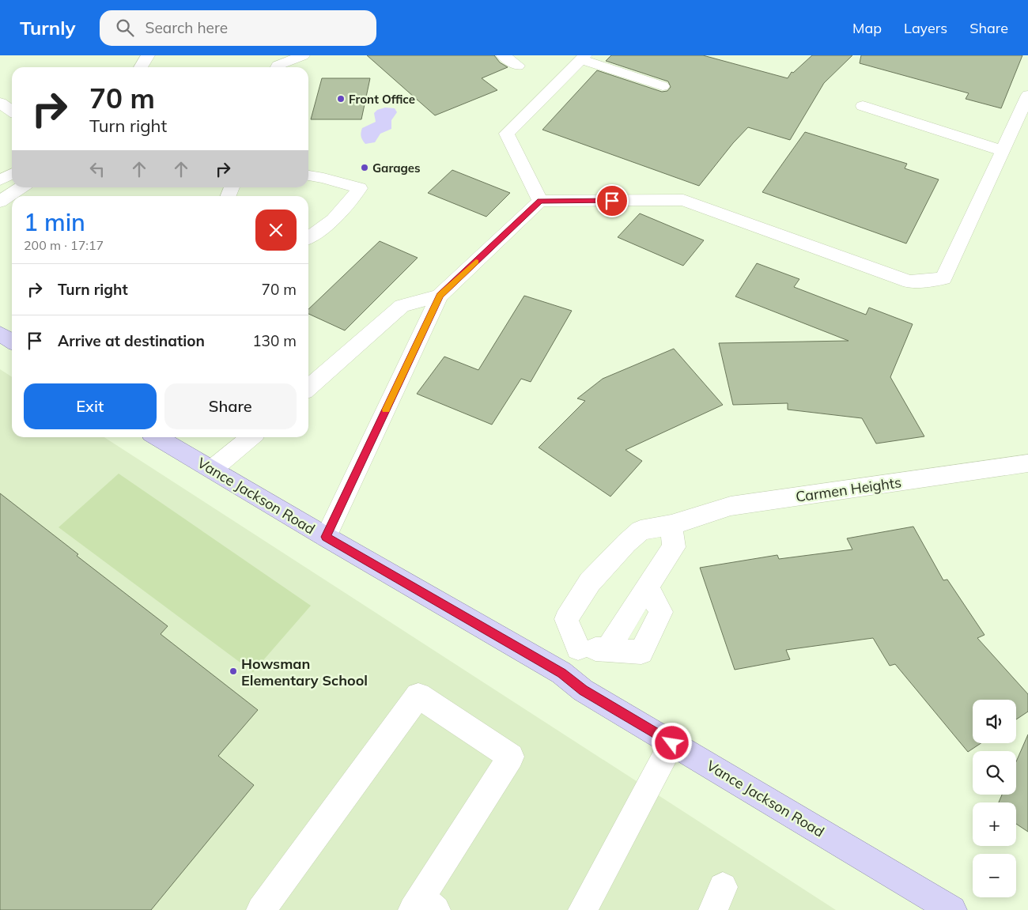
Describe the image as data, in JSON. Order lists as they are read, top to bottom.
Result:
{
  "streets": {
    "main road": ["Vance Jackson Road"],
    "street": ["Carmen Heights"]
  },
  "places": ["Front Office", "Garages", "Howsman Elementary School"],
  "page": {
    "header": "Turnly",
    "search": "Search here",
    "nav": ["Map", "Layers", "Share"],
    "turn": ["70 m", "Turn right"],
    "heading": ["1 min", "200 m · 17:17"],
    "list": [
      {
        "name": "Turn right",
        "value": "70 m"
      },
      {
        "name": "Arrive at destination",
        "value": "130 m"
      }
    ],
    "buttons": ["Exit", "Share"],
    "map_buttons": ["+", "−"]
  }
}
